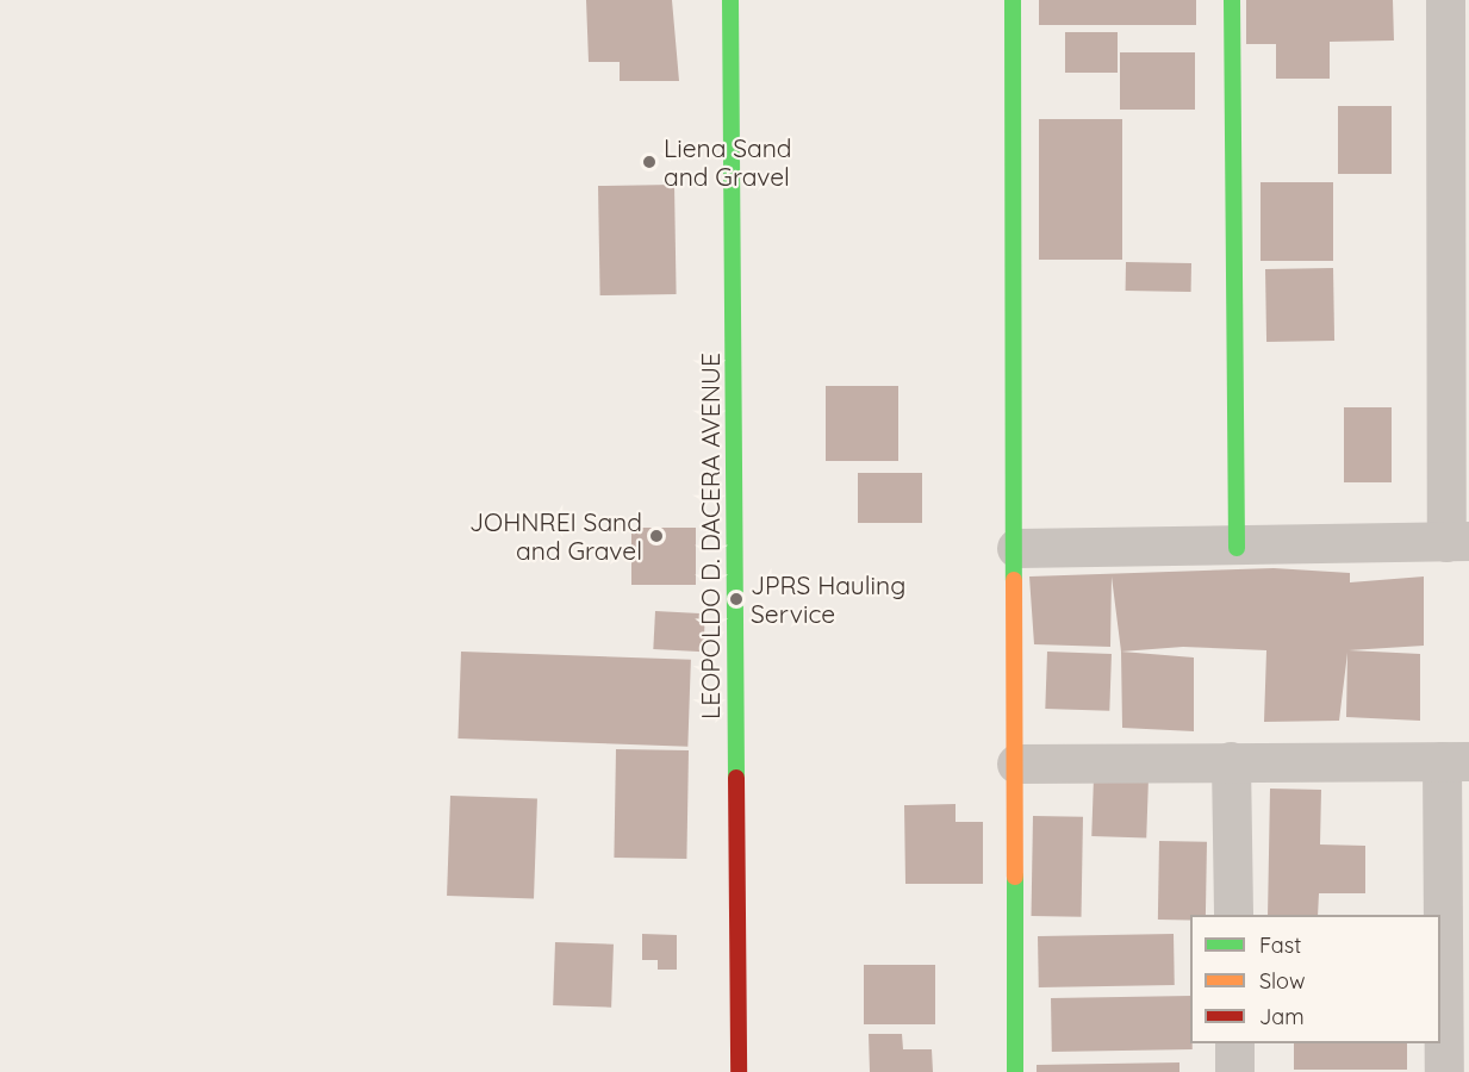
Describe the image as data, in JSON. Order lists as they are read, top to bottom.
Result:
{
  "streets": {
    "street": ["LEOPOLDO D. DACERA AVENUE"]
  },
  "places": ["Liena Sand and Gravel", "JOHNREI Sand and Gravel", "JPRS Hauling Service"],
  "legend": ["Fast", "Slow", "Jam"]
}
